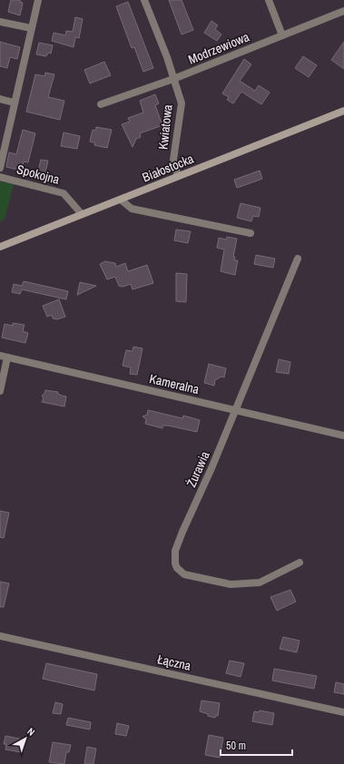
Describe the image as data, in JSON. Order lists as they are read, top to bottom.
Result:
{
  "streets": {
    "street": [
      "Modrzewiowa",
      "Kwiatowa",
      "Białostocka",
      "Spokojna",
      "Kameralna",
      "Żurawia",
      "Łączna"
    ]
  },
  "crossings": [
    ["Modrzewiowa", "Kwiatowa"],
    ["Kwiatowa", "Białostocka"],
    ["Białostocka", "Spokojna"],
    ["Kameralna", "Żurawia"]
  ],
  "scale_bar": "50 m",
  "north": "top right"
}
